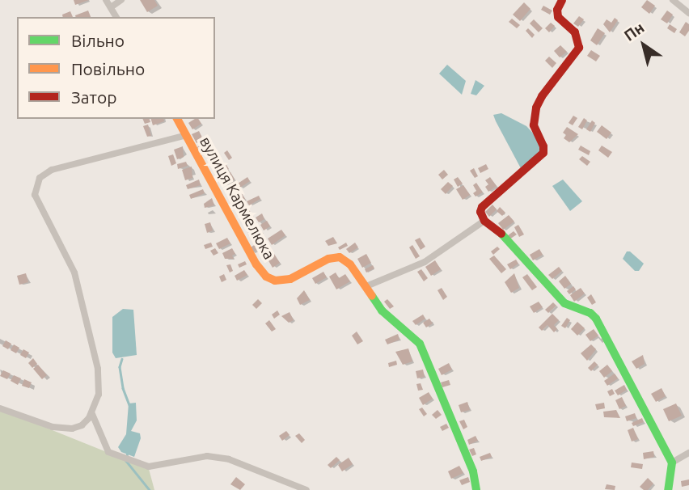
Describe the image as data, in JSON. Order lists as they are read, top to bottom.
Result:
{
  "streets": {
    "street": ["вулиця Кармелюка"]
  },
  "legend": ["Вільно", "Повільно", "Затор"],
  "north": "top left"
}
